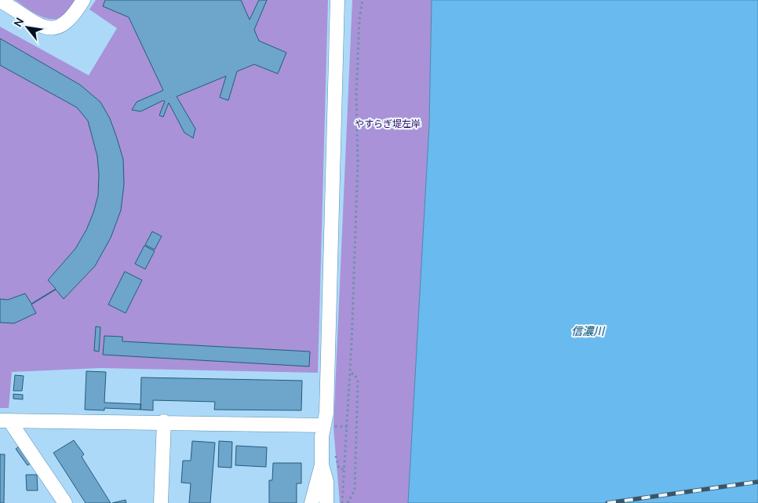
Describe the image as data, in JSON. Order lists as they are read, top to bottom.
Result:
{
  "water": ["信濃川"],
  "parks": ["やすらぎ堤左岸"],
  "north": "top left"
}
